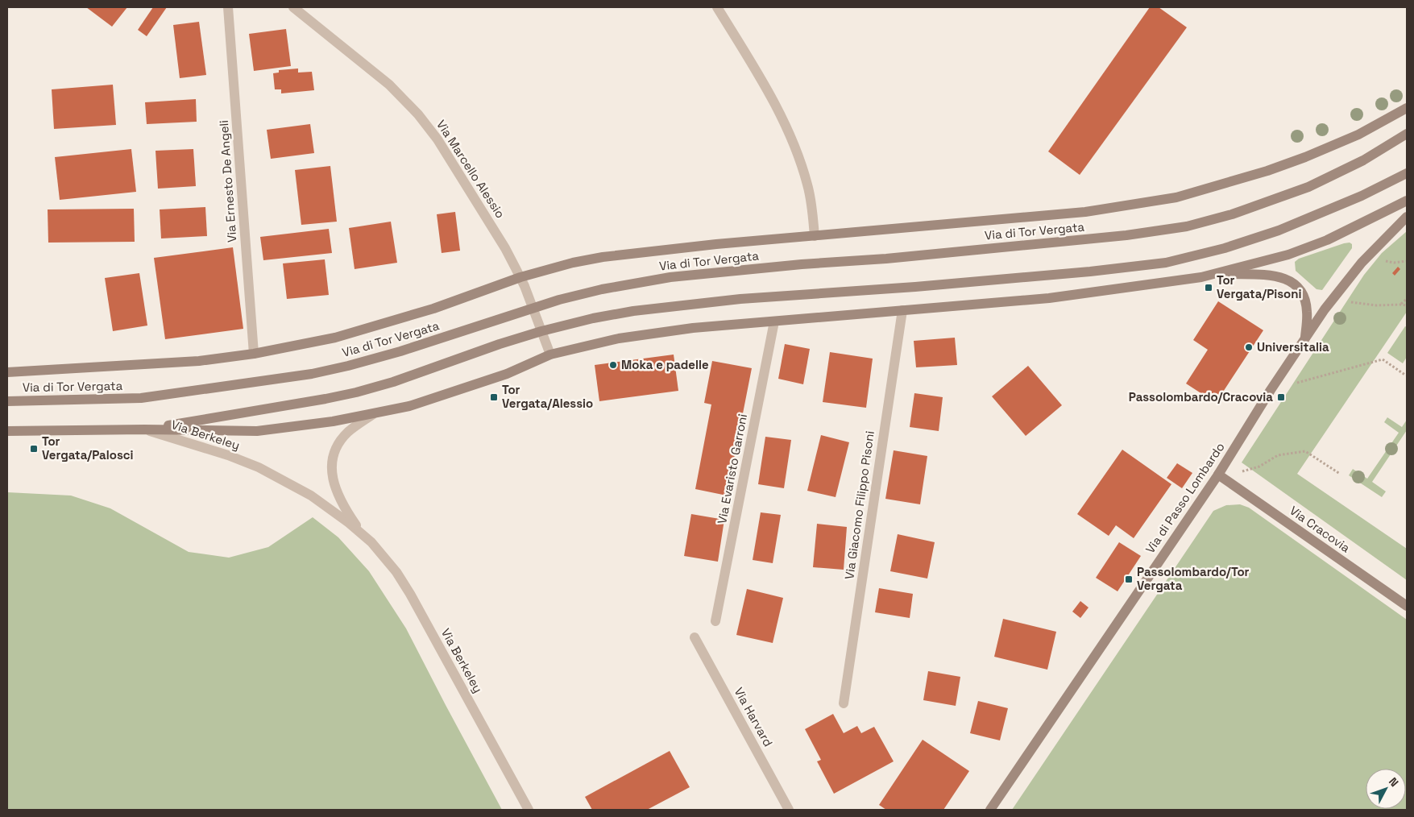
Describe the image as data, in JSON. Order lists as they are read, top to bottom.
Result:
{
  "streets": {
    "street": [
      "Via Marcello Alessio",
      "Via Ernesto De Angeli",
      "Via di Tor Vergata",
      "Via Berkeley",
      "Via Evaristo Garroni",
      "Via di Passo Lombardo",
      "Via Giacomo Filippo Pisoni",
      "Via Cracovia",
      "Via Harvard"
    ]
  },
  "crossings": [
    ["Via Marcello Alessio", "Via di Tor Vergata"],
    ["Via Ernesto De Angeli", "Via di Tor Vergata"],
    ["Via di Passo Lombardo", "Via Cracovia"]
  ],
  "places": {
    "transit": [
      "Tor Vergata/Pisoni",
      "Tor Vergata/Alessio",
      "Passolombardo/Cracovia",
      "Tor Vergata/Palosci",
      "Passolombardo/Tor Vergata"
    ],
    "other": ["Universitalia", "Moka e padelle"]
  },
  "north": "top right"
}
